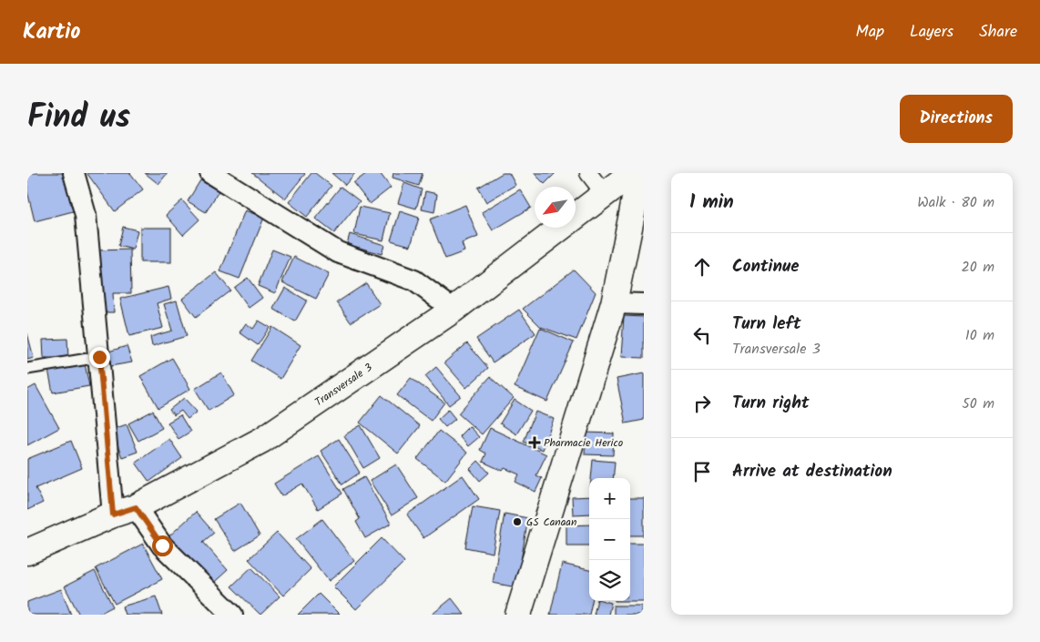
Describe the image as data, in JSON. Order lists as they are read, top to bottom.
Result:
{
  "streets": {
    "main road": ["Transversale 3"]
  },
  "places": {
    "health": ["Pharmacie Herico"],
    "other": ["GS Canaan"]
  },
  "north": "bottom left",
  "page": {
    "header": "Kartio",
    "nav": ["Map", "Layers", "Share"],
    "title": "Find us",
    "buttons": "Directions",
    "heading": ["1 min", "Walk · 80 m"],
    "list": [
      ["Continue", "20 m"],
      ["Turn left", "Transversale 3", "10 m"],
      ["Turn right", "50 m"],
      "Arrive at destination"
    ],
    "map_buttons": ["+", "−"]
  }
}
